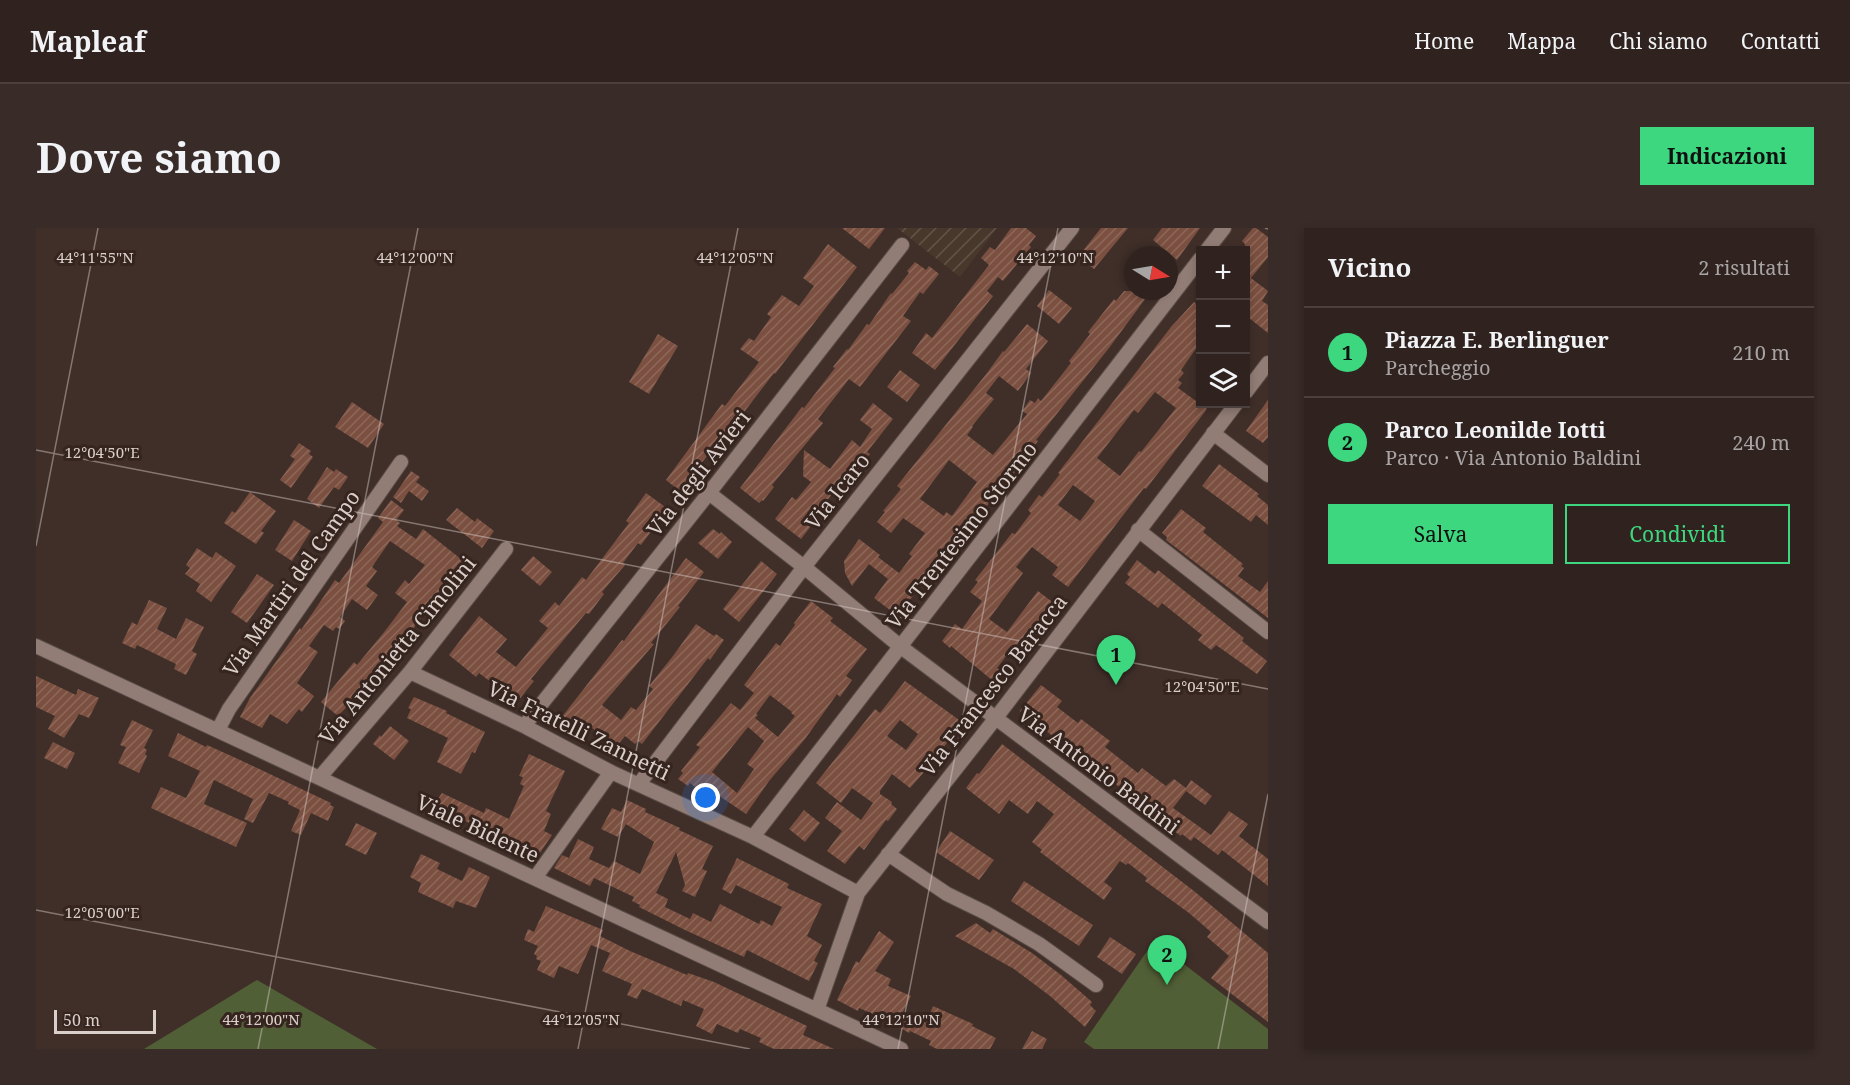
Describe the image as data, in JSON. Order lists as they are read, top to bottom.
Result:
{
  "streets": {
    "street": [
      "Via degli Avieri",
      "Via Icaro",
      "Via Trentesimo Stormo",
      "Via Martiri del Campo",
      "Via Antonietta Cimolini",
      "Via Francesco Baracca",
      "Via Fratelli Zannetti",
      "Via Antonio Baldini",
      "Viale Bidente"
    ]
  },
  "crossings": [
    ["Via degli Avieri", "Via Fratelli Zannetti"],
    ["Via degli Avieri", "Via Antonio Baldini"],
    ["Via Icaro", "Via Fratelli Zannetti"],
    ["Via Icaro", "Via Antonio Baldini"],
    ["Via Trentesimo Stormo", "Via Fratelli Zannetti"],
    ["Via Trentesimo Stormo", "Via Antonio Baldini"],
    ["Via Martiri del Campo", "Viale Bidente"],
    ["Via Antonietta Cimolini", "Via Fratelli Zannetti"],
    ["Via Antonietta Cimolini", "Viale Bidente"],
    ["Via Francesco Baracca", "Via Fratelli Zannetti"],
    ["Via Francesco Baracca", "Via Antonio Baldini"],
    ["Via Francesco Baracca", "Viale Bidente"]
  ],
  "scale_bar": "50 m",
  "north": "right",
  "page": {
    "header": "Mapleaf",
    "nav": [
      "Home",
      "Mappa",
      "Chi siamo",
      "Contatti"
    ],
    "buttons": [
      "Indicazioni",
      ["Salva", "Condividi"]
    ],
    "title": "Dove siamo",
    "heading": ["Vicino", "2 risultati"],
    "map_buttons": ["+", "−"],
    "list": [
      {
        "mark": "1",
        "name": "Piazza E. Berlinguer",
        "note": "Parcheggio",
        "value": "210 m"
      },
      {
        "mark": "2",
        "name": "Parco Leonilde Iotti",
        "note": "Parco · Via Antonio Baldini",
        "value": "240 m"
      }
    ],
    "pins": ["1", "2"],
    "scale": "50 m"
  },
  "coordinates": [
    "44°11'55\"N",
    "44°12'00\"N",
    "44°12'05\"N",
    "44°12'10\"N",
    "12°04'50\"E",
    "12°05'00\"E"
  ]
}
